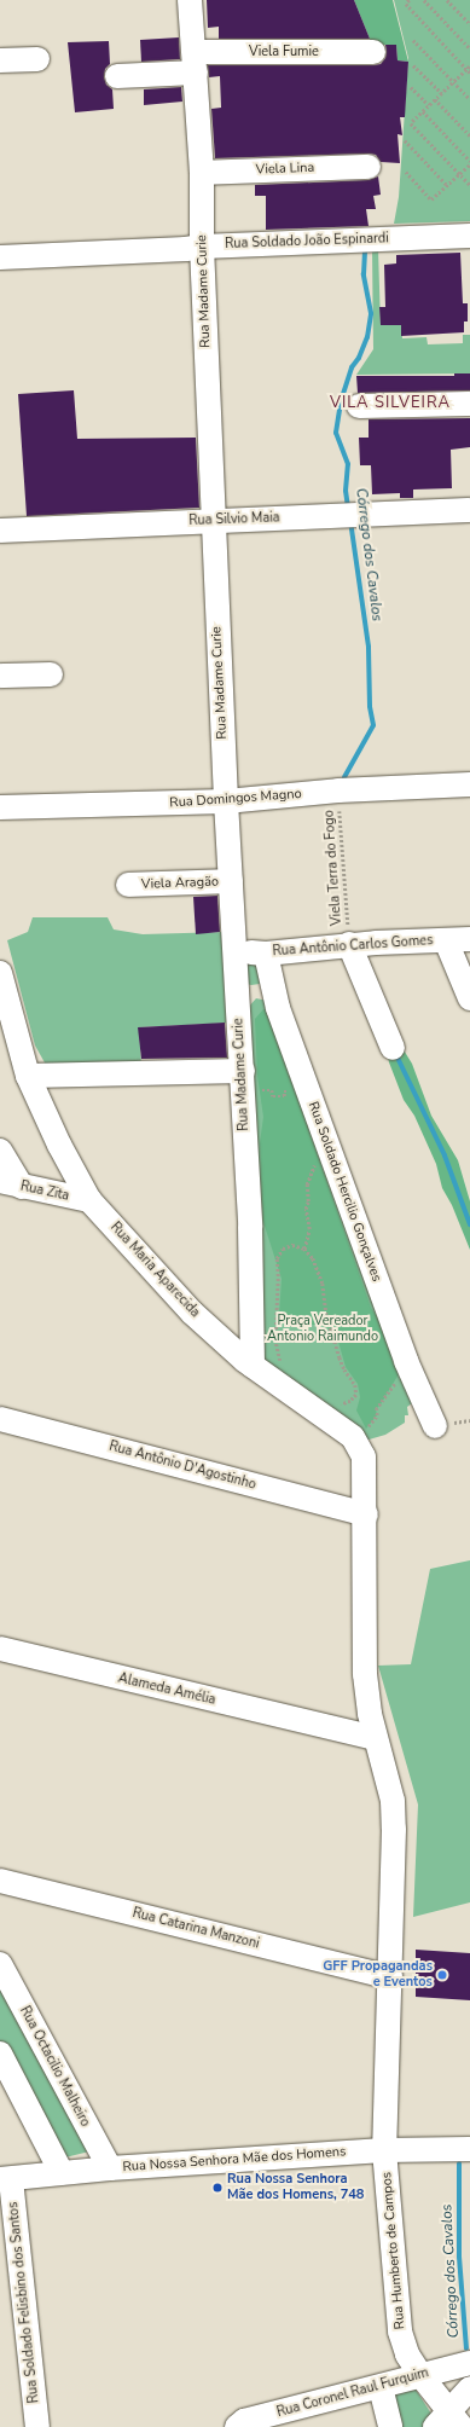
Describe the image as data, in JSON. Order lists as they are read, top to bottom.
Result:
{
  "streets": {
    "street": [
      "Viela Fumie",
      "Viela Lina",
      "Rua Soldado João Espinardi",
      "Rua Madame Curie",
      "Rua Silvio Maia",
      "Rua Domingos Magno",
      "Viela Aragão",
      "Rua Antônio Carlos Gomes",
      "Rua Zita",
      "Rua Soldado Hercilio Gonçalves",
      "Rua Maria Aparecida",
      "Rua Antônio D'Agostinho",
      "Alameda Amélia",
      "Rua Catarina Manzoni",
      "Rua Octacilio Malheiro",
      "Rua Nossa Senhora Mãe dos Homens",
      "Rua Humberto de Campos",
      "Rua Soldado Felisbino dos Santos",
      "Rua Coronel Raul Furquim"
    ],
    "path": ["Viela Terra do Fogo"]
  },
  "crossings": [
    ["Viela Fumie", "Rua Madame Curie"],
    ["Viela Lina", "Rua Madame Curie"],
    ["Rua Soldado João Espinardi", "Rua Madame Curie"],
    ["Rua Madame Curie", "Rua Silvio Maia"],
    ["Rua Madame Curie", "Rua Domingos Magno"],
    ["Rua Madame Curie", "Viela Aragão"],
    ["Rua Madame Curie", "Rua Antônio Carlos Gomes"],
    ["Rua Madame Curie", "Rua Maria Aparecida"],
    ["Rua Domingos Magno", "Viela Terra do Fogo"],
    ["Viela Terra do Fogo", "Rua Antônio Carlos Gomes"],
    ["Rua Antônio Carlos Gomes", "Rua Soldado Hercilio Gonçalves"],
    ["Rua Zita", "Rua Maria Aparecida"],
    ["Rua Maria Aparecida", "Rua Antônio D'Agostinho"],
    ["Rua Maria Aparecida", "Alameda Amélia"],
    ["Rua Maria Aparecida", "Rua Humberto de Campos"],
    ["Alameda Amélia", "Rua Humberto de Campos"],
    ["Rua Catarina Manzoni", "Rua Humberto de Campos"],
    ["Rua Octacilio Malheiro", "Rua Nossa Senhora Mãe dos Homens"],
    ["Rua Nossa Senhora Mãe dos Homens", "Rua Humberto de Campos"],
    ["Rua Nossa Senhora Mãe dos Homens", "Rua Soldado Felisbino dos Santos"],
    ["Rua Humberto de Campos", "Rua Coronel Raul Furquim"]
  ],
  "districts": ["VILA SILVEIRA"],
  "water": ["Córrego dos Cavalos"],
  "parks": ["Praça Vereador Antonio Raimundo"],
  "places": ["GFF Propagandas e Eventos", "Rua Nossa Senhora Mãe dos Homens, 748"]
}
